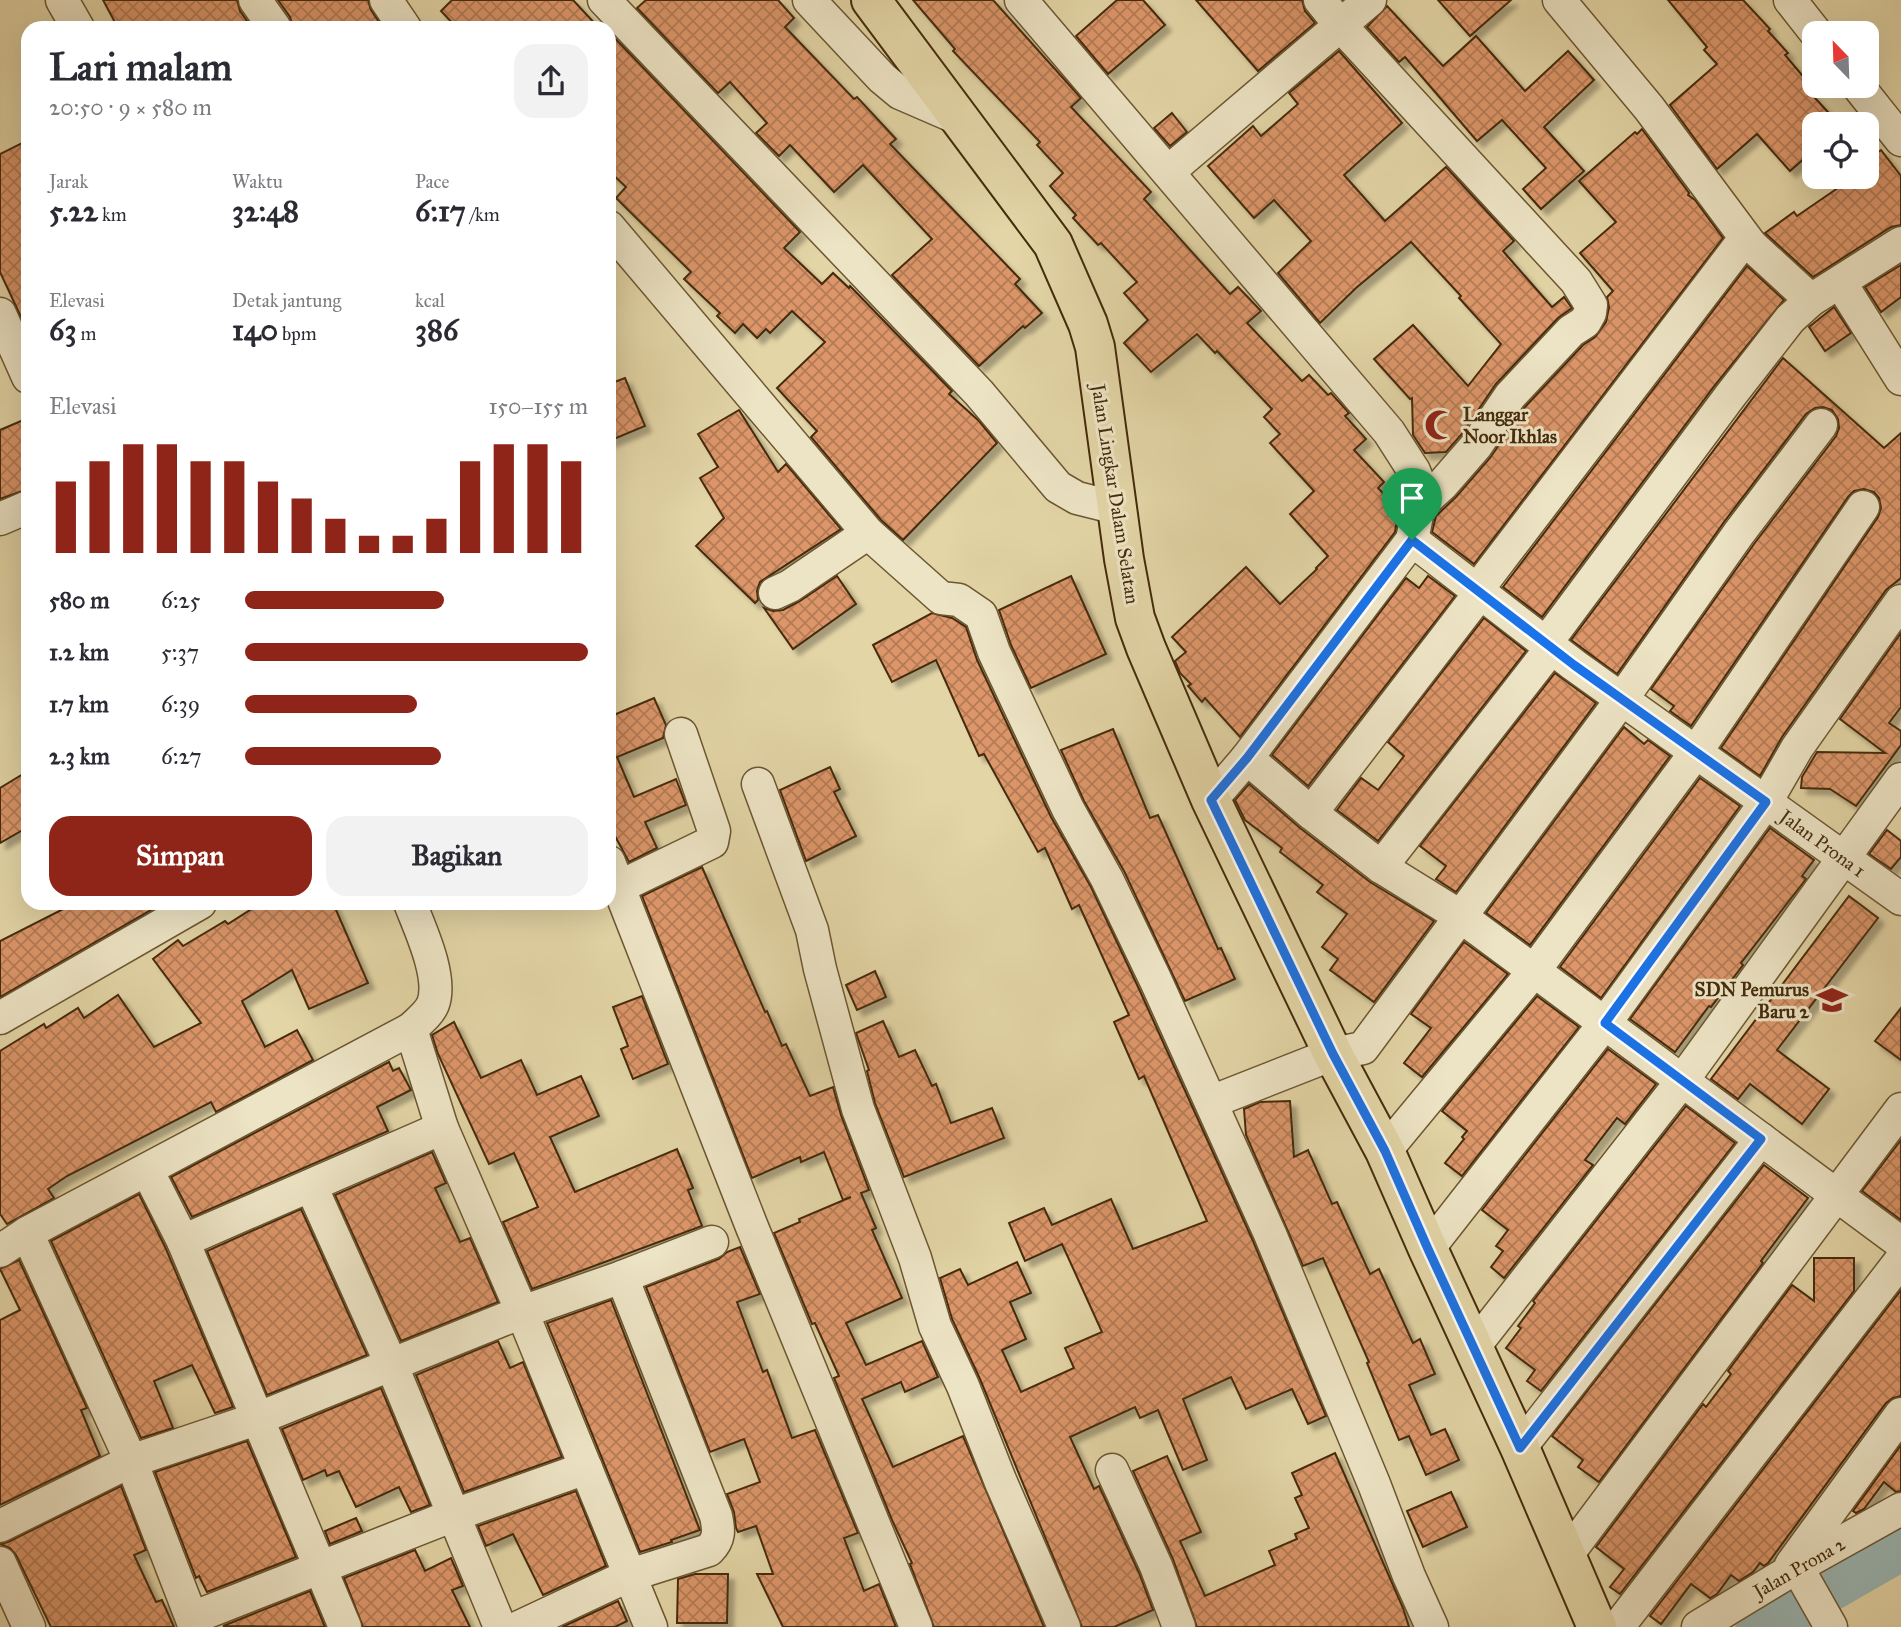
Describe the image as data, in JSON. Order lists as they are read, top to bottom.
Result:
{
  "streets": {
    "main road": ["Jalan Lingkar Dalam Selatan"],
    "street": ["Jalan Prona 1", "Jalan Prona 2"]
  },
  "places": {
    "mosque": ["Langgar Noor Ikhlas"],
    "school or university": ["SDN Pemurus Baru 2"]
  },
  "north": "top left",
  "page": {
    "heading": ["Lari malam", "20:50 · 9 × 580 m"],
    "stats": [
      ["Jarak", "5.22 km"],
      ["Waktu", "32:48"],
      ["Pace", "6:17 /km"],
      ["Elevasi", "63 m"],
      ["Detak jantung", "140 bpm"],
      ["kcal", "386"]
    ],
    "chart": ["Elevasi", "150–155 m"],
    "list": [
      {
        "name": "580 m",
        "note": "6:25"
      },
      {
        "name": "1.2 km",
        "note": "5:37"
      },
      {
        "name": "1.7 km",
        "note": "6:39"
      },
      {
        "name": "2.3 km",
        "note": "6:27"
      }
    ],
    "buttons": ["Simpan", "Bagikan"]
  }
}
